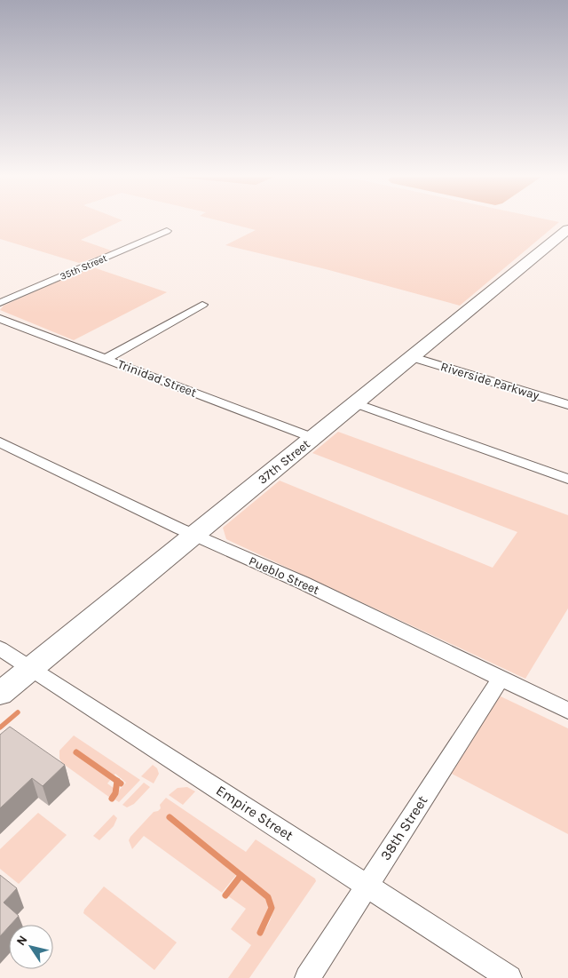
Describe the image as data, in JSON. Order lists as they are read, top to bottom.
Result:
{
  "streets": {
    "main road": ["37th Street"],
    "street": [
      "35th Street",
      "Trinidad Street",
      "Riverside Parkway",
      "Pueblo Street",
      "Empire Street",
      "38th Street"
    ]
  },
  "crossings": [
    ["Trinidad Street", "37th Street"],
    ["Riverside Parkway", "37th Street"],
    ["37th Street", "Pueblo Street"],
    ["37th Street", "Empire Street"],
    ["Pueblo Street", "38th Street"],
    ["Empire Street", "38th Street"]
  ],
  "north": "top left"
}
